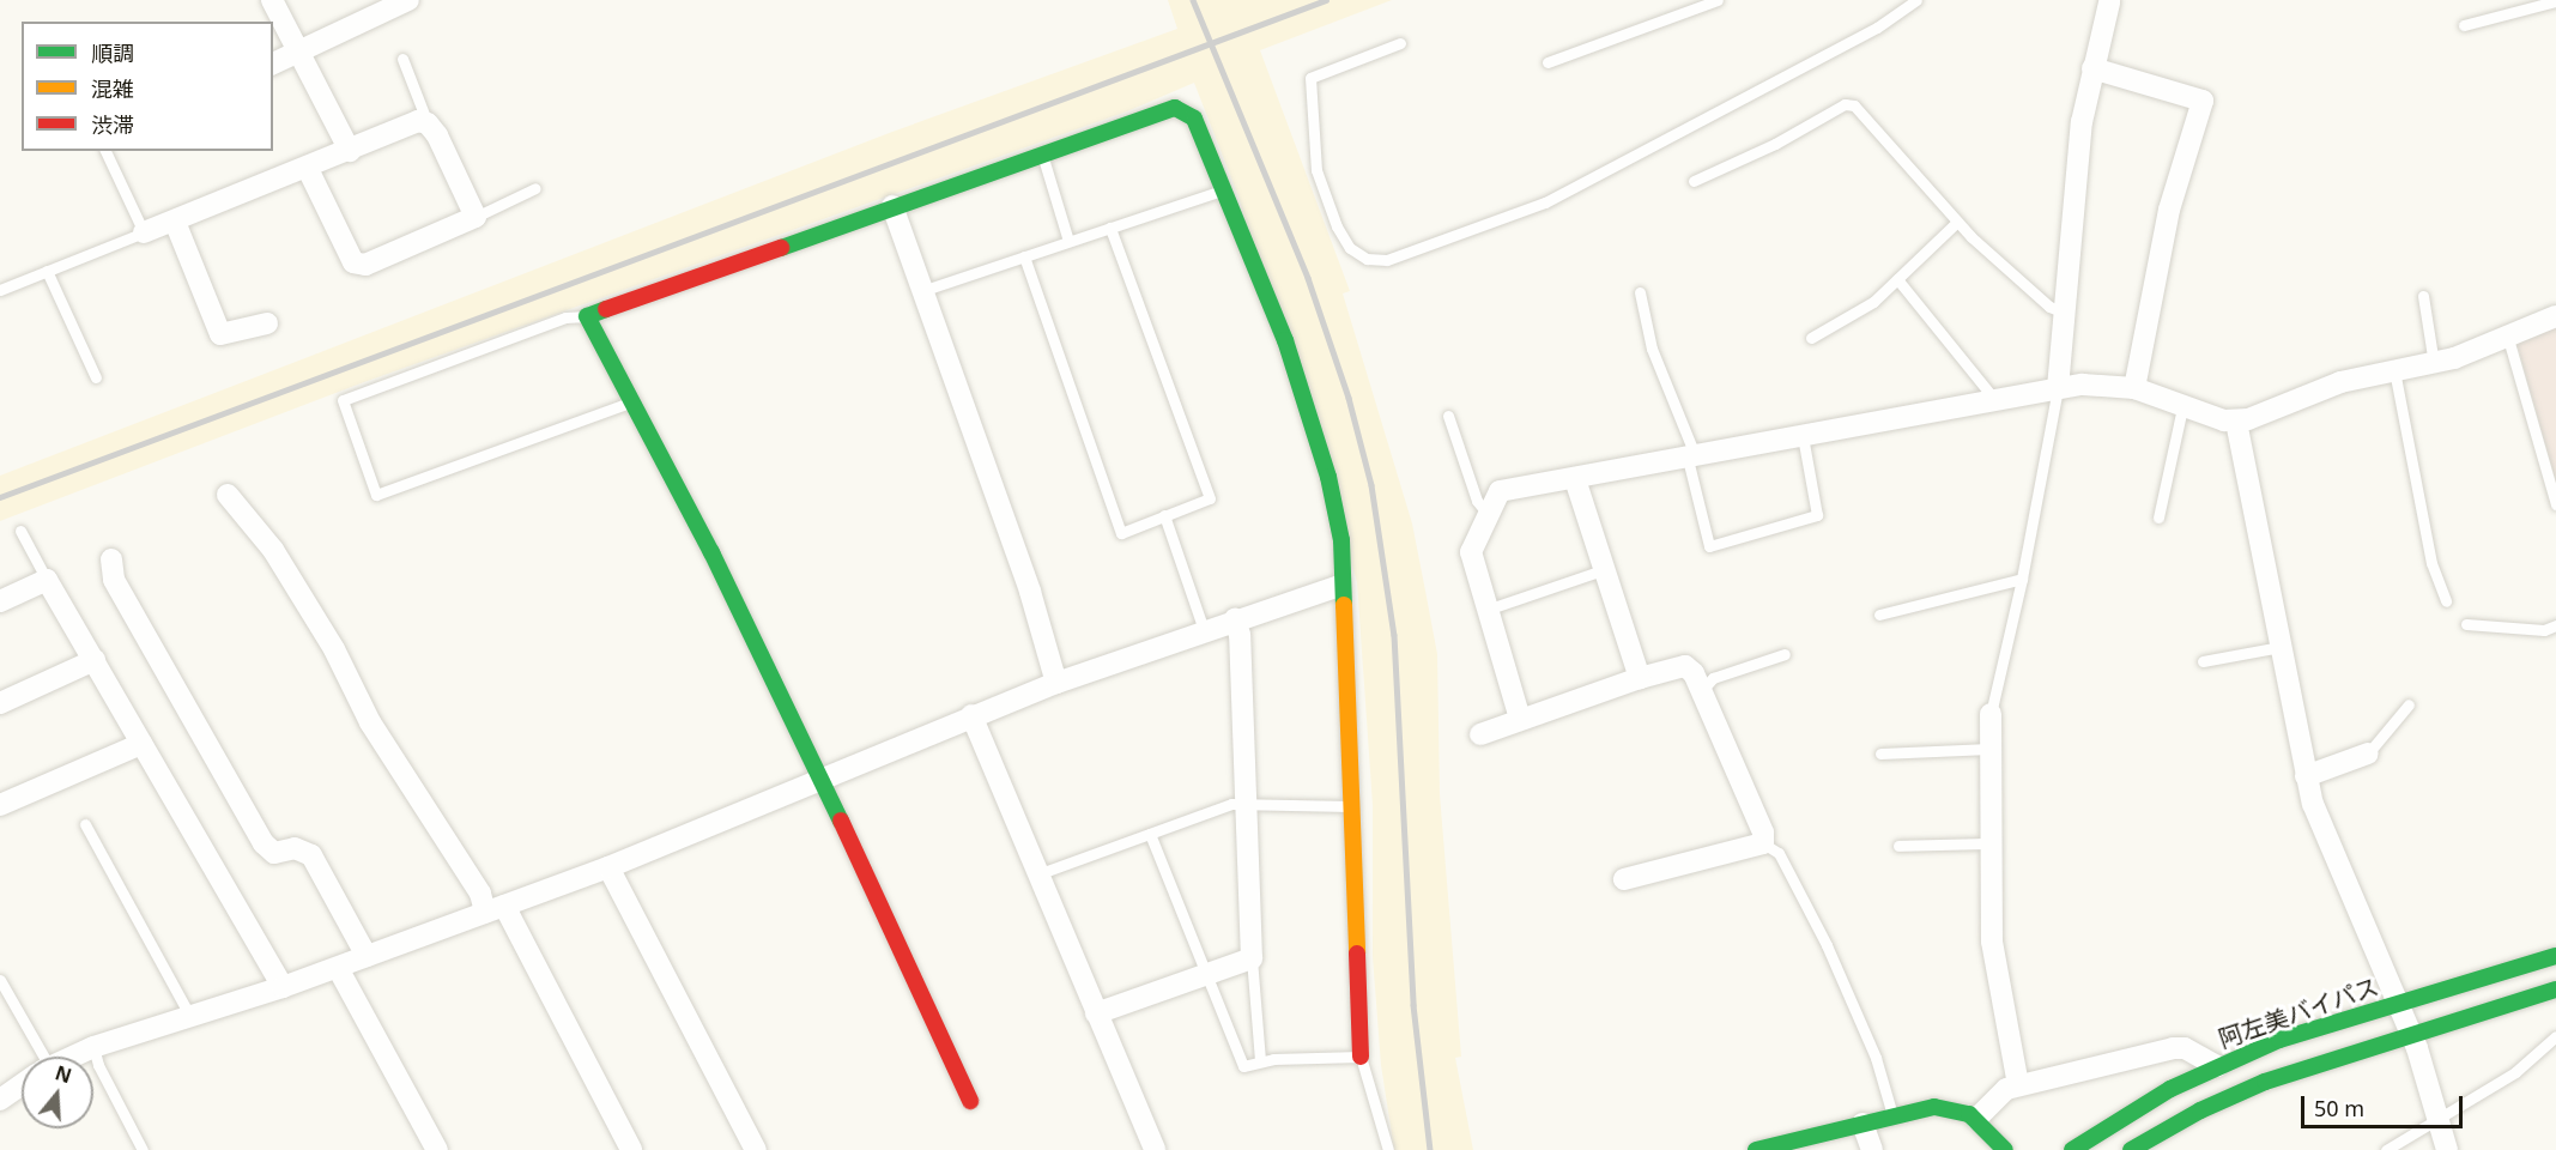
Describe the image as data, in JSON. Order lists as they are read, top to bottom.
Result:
{
  "streets": {
    "street": ["阿左美バイパス"]
  },
  "legend": ["順調", "混雑", "渋滞"],
  "scale_bar": "50 m",
  "north": "top"
}
